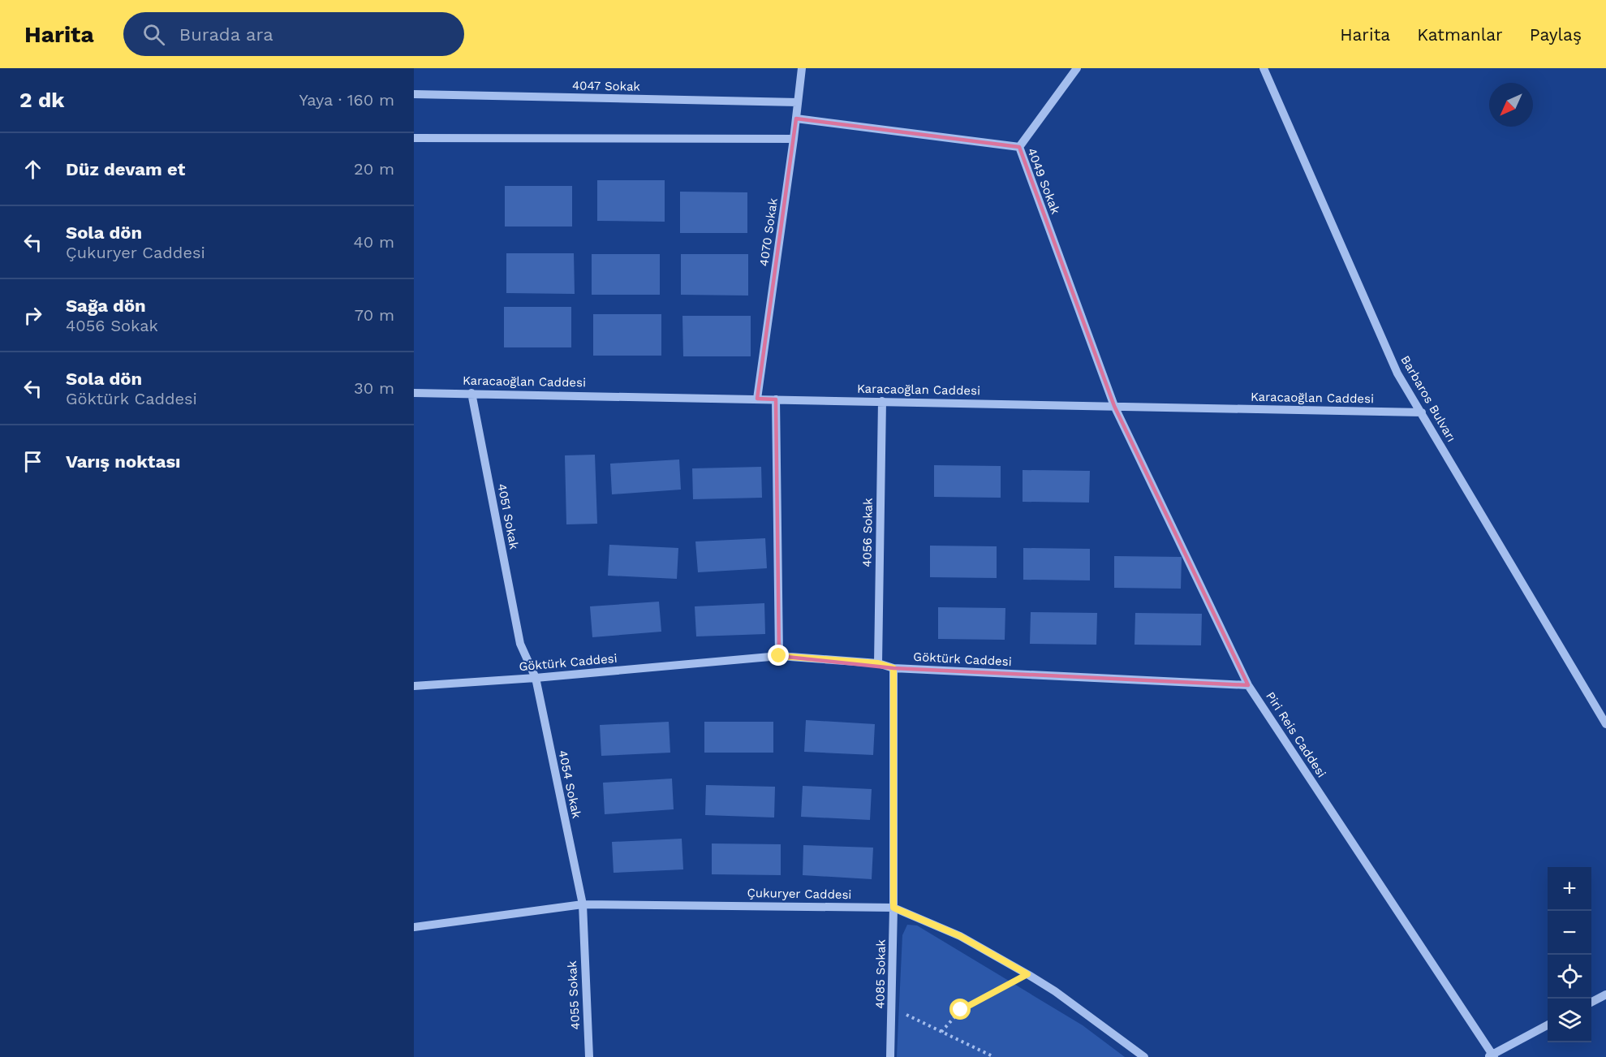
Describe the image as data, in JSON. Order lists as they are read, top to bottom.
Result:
{
  "streets": {
    "street": [
      "4047 Sokak",
      "4049 Sokak",
      "4070 Sokak",
      "Karacaoğlan Caddesi",
      "Barbaros Bulvarı",
      "4051 Sokak",
      "4056 Sokak",
      "Göktürk Caddesi",
      "Piri Reis Caddesi",
      "4054 Sokak",
      "Çukuryer Caddesi",
      "4085 Sokak",
      "4055 Sokak"
    ]
  },
  "crossings": [
    ["4047 Sokak", "4070 Sokak"],
    ["4049 Sokak", "4070 Sokak"],
    ["4049 Sokak", "Karacaoğlan Caddesi"],
    ["4049 Sokak", "Piri Reis Caddesi"],
    ["4070 Sokak", "Karacaoğlan Caddesi"],
    ["Karacaoğlan Caddesi", "Barbaros Bulvarı"],
    ["Karacaoğlan Caddesi", "4051 Sokak"],
    ["Karacaoğlan Caddesi", "4056 Sokak"],
    ["Karacaoğlan Caddesi", "Piri Reis Caddesi"],
    ["4051 Sokak", "4054 Sokak"],
    ["4056 Sokak", "Göktürk Caddesi"],
    ["Göktürk Caddesi", "Piri Reis Caddesi"],
    ["Göktürk Caddesi", "4054 Sokak"],
    ["Göktürk Caddesi", "4085 Sokak"],
    ["4054 Sokak", "Çukuryer Caddesi"],
    ["4054 Sokak", "4055 Sokak"],
    ["Çukuryer Caddesi", "4085 Sokak"]
  ],
  "north": "bottom left",
  "page": {
    "header": "Harita",
    "search": "Burada ara",
    "nav": ["Harita", "Katmanlar", "Paylaş"],
    "heading": ["2 dk", "Yaya · 160 m"],
    "list": [
      ["Düz devam et", "20 m"],
      ["Sola dön", "Çukuryer Caddesi", "40 m"],
      ["Sağa dön", "4056 Sokak", "70 m"],
      ["Sola dön", "Göktürk Caddesi", "30 m"],
      "Varış noktası"
    ],
    "map_buttons": ["+", "−"]
  }
}
